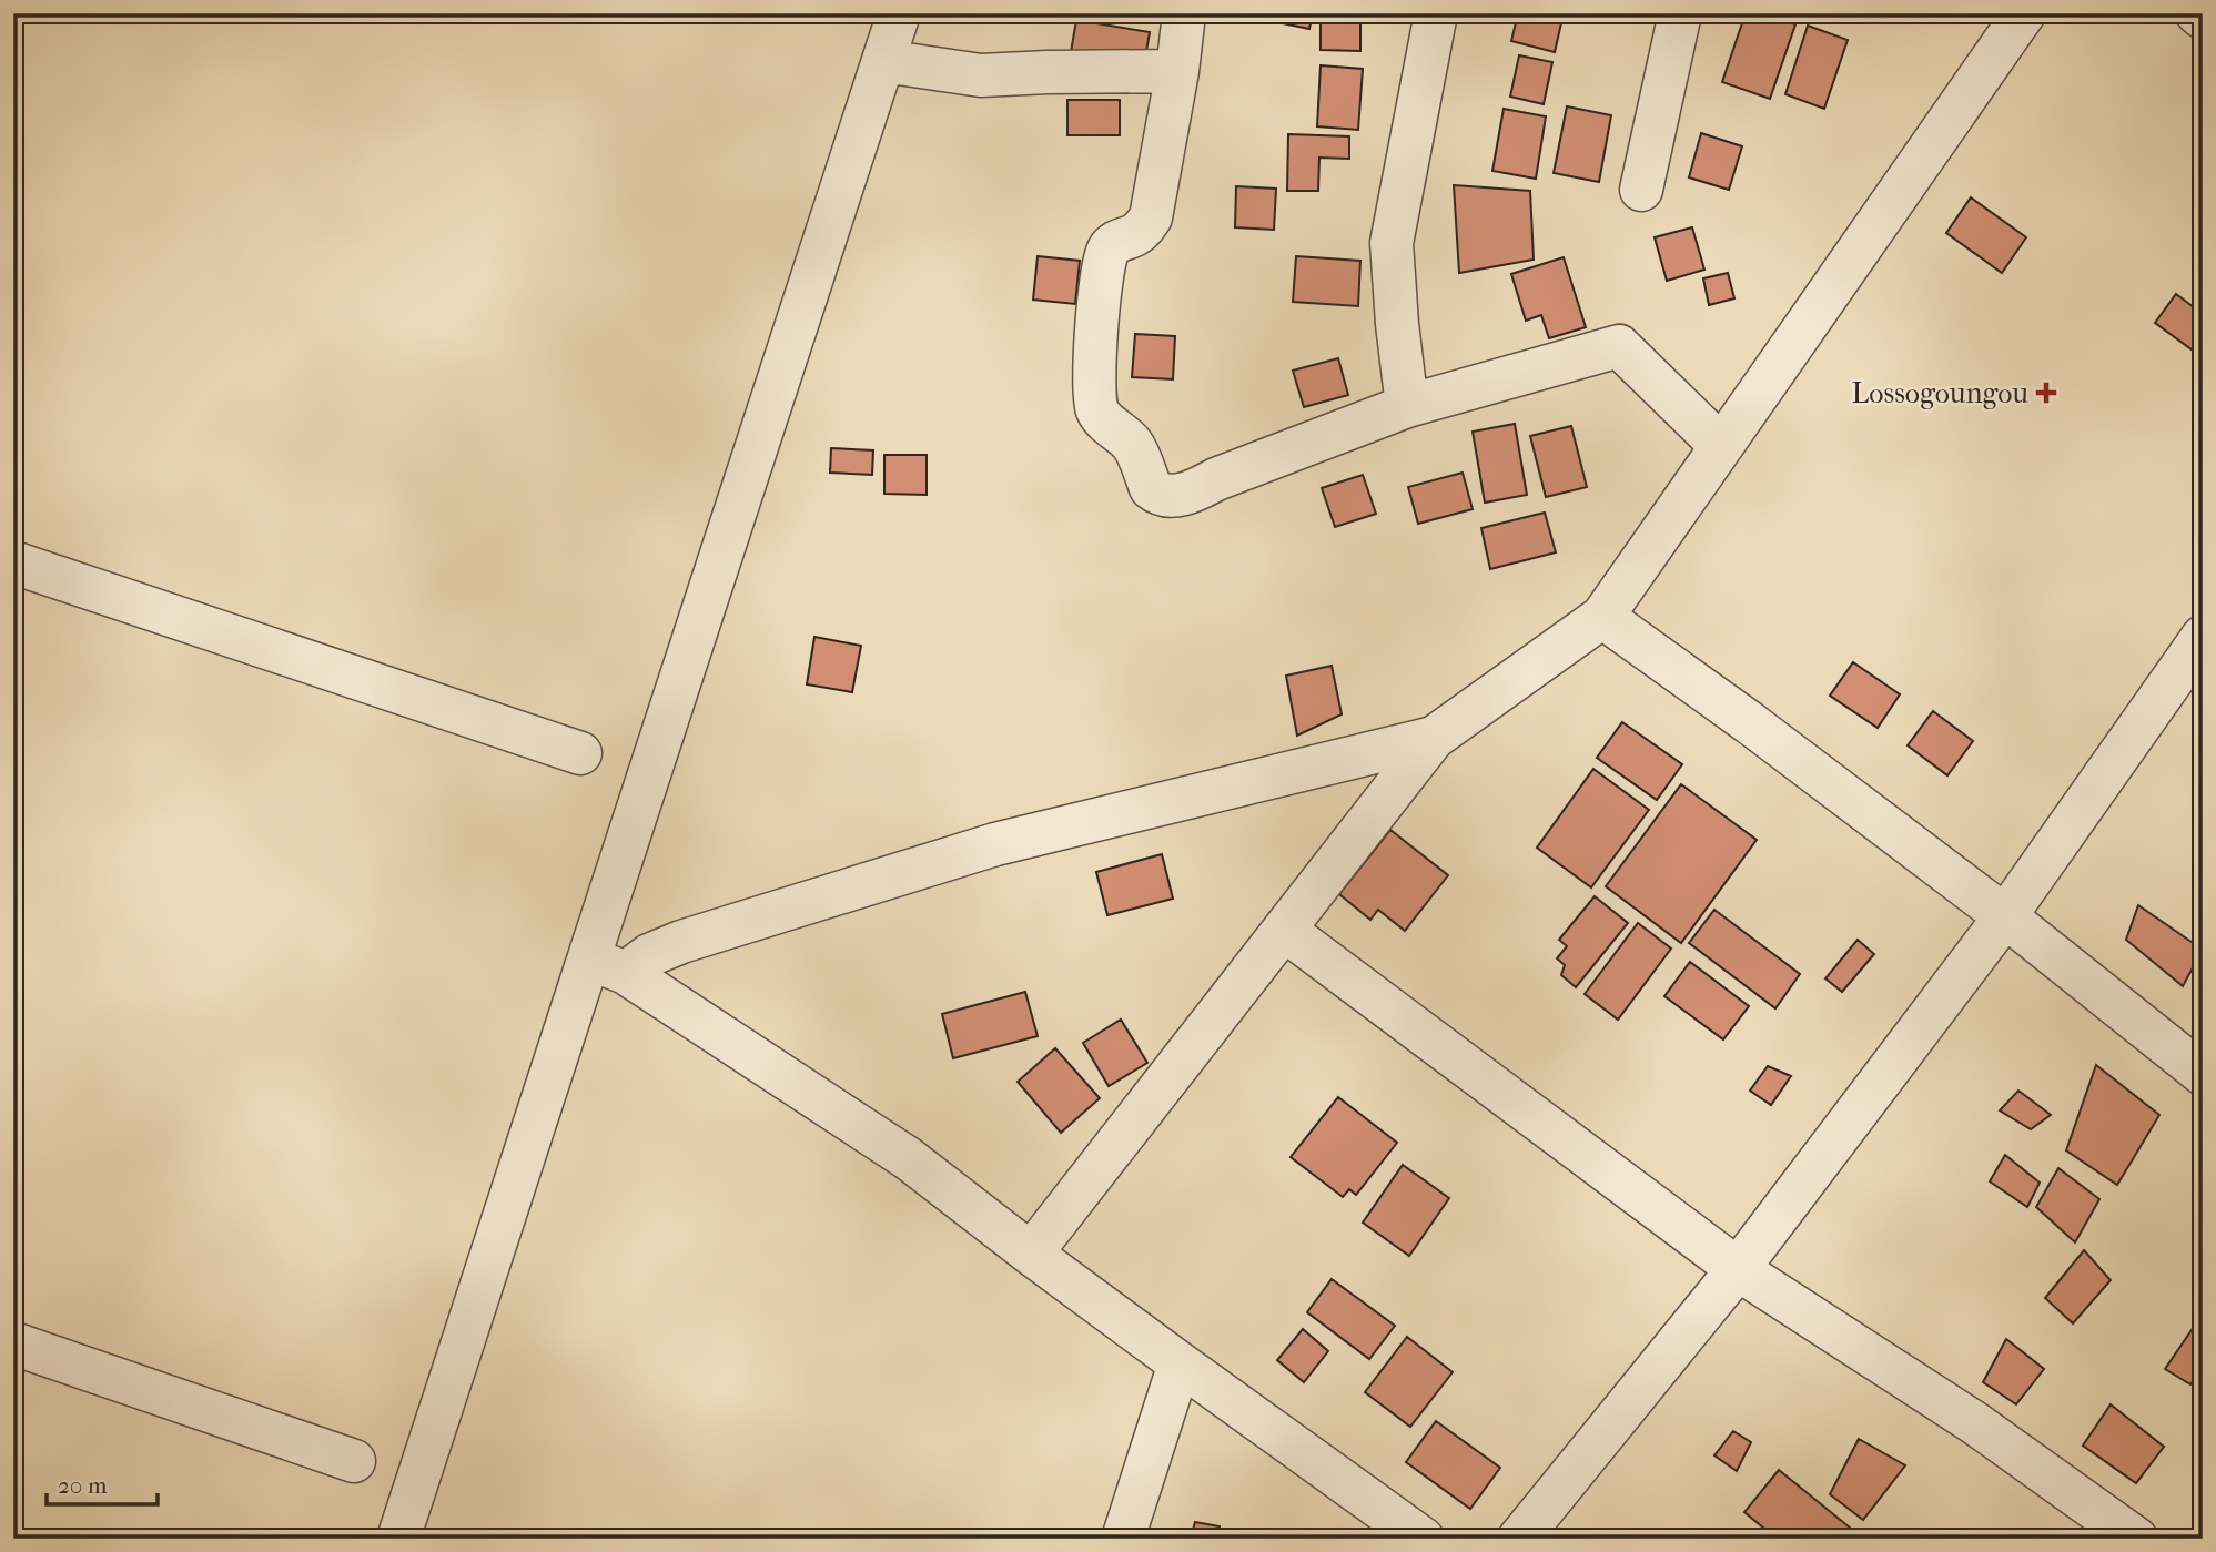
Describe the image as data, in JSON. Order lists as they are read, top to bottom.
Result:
{
  "places": {
    "health": ["Lossogoungou"]
  },
  "scale_bar": "20 m"
}
